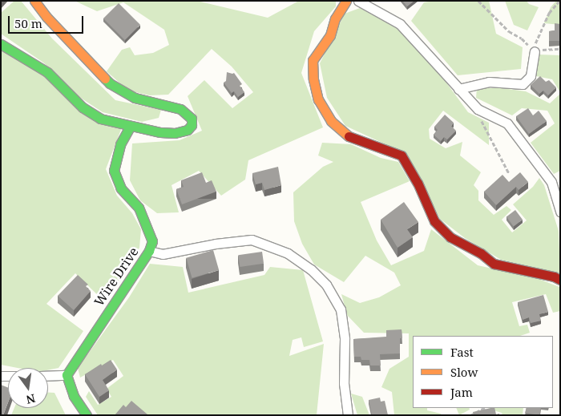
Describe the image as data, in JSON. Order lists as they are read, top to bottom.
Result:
{
  "streets": {
    "street": ["Wire Drive"]
  },
  "legend": ["Fast", "Slow", "Jam"],
  "scale_bar": "50 m",
  "north": "bottom"
}
